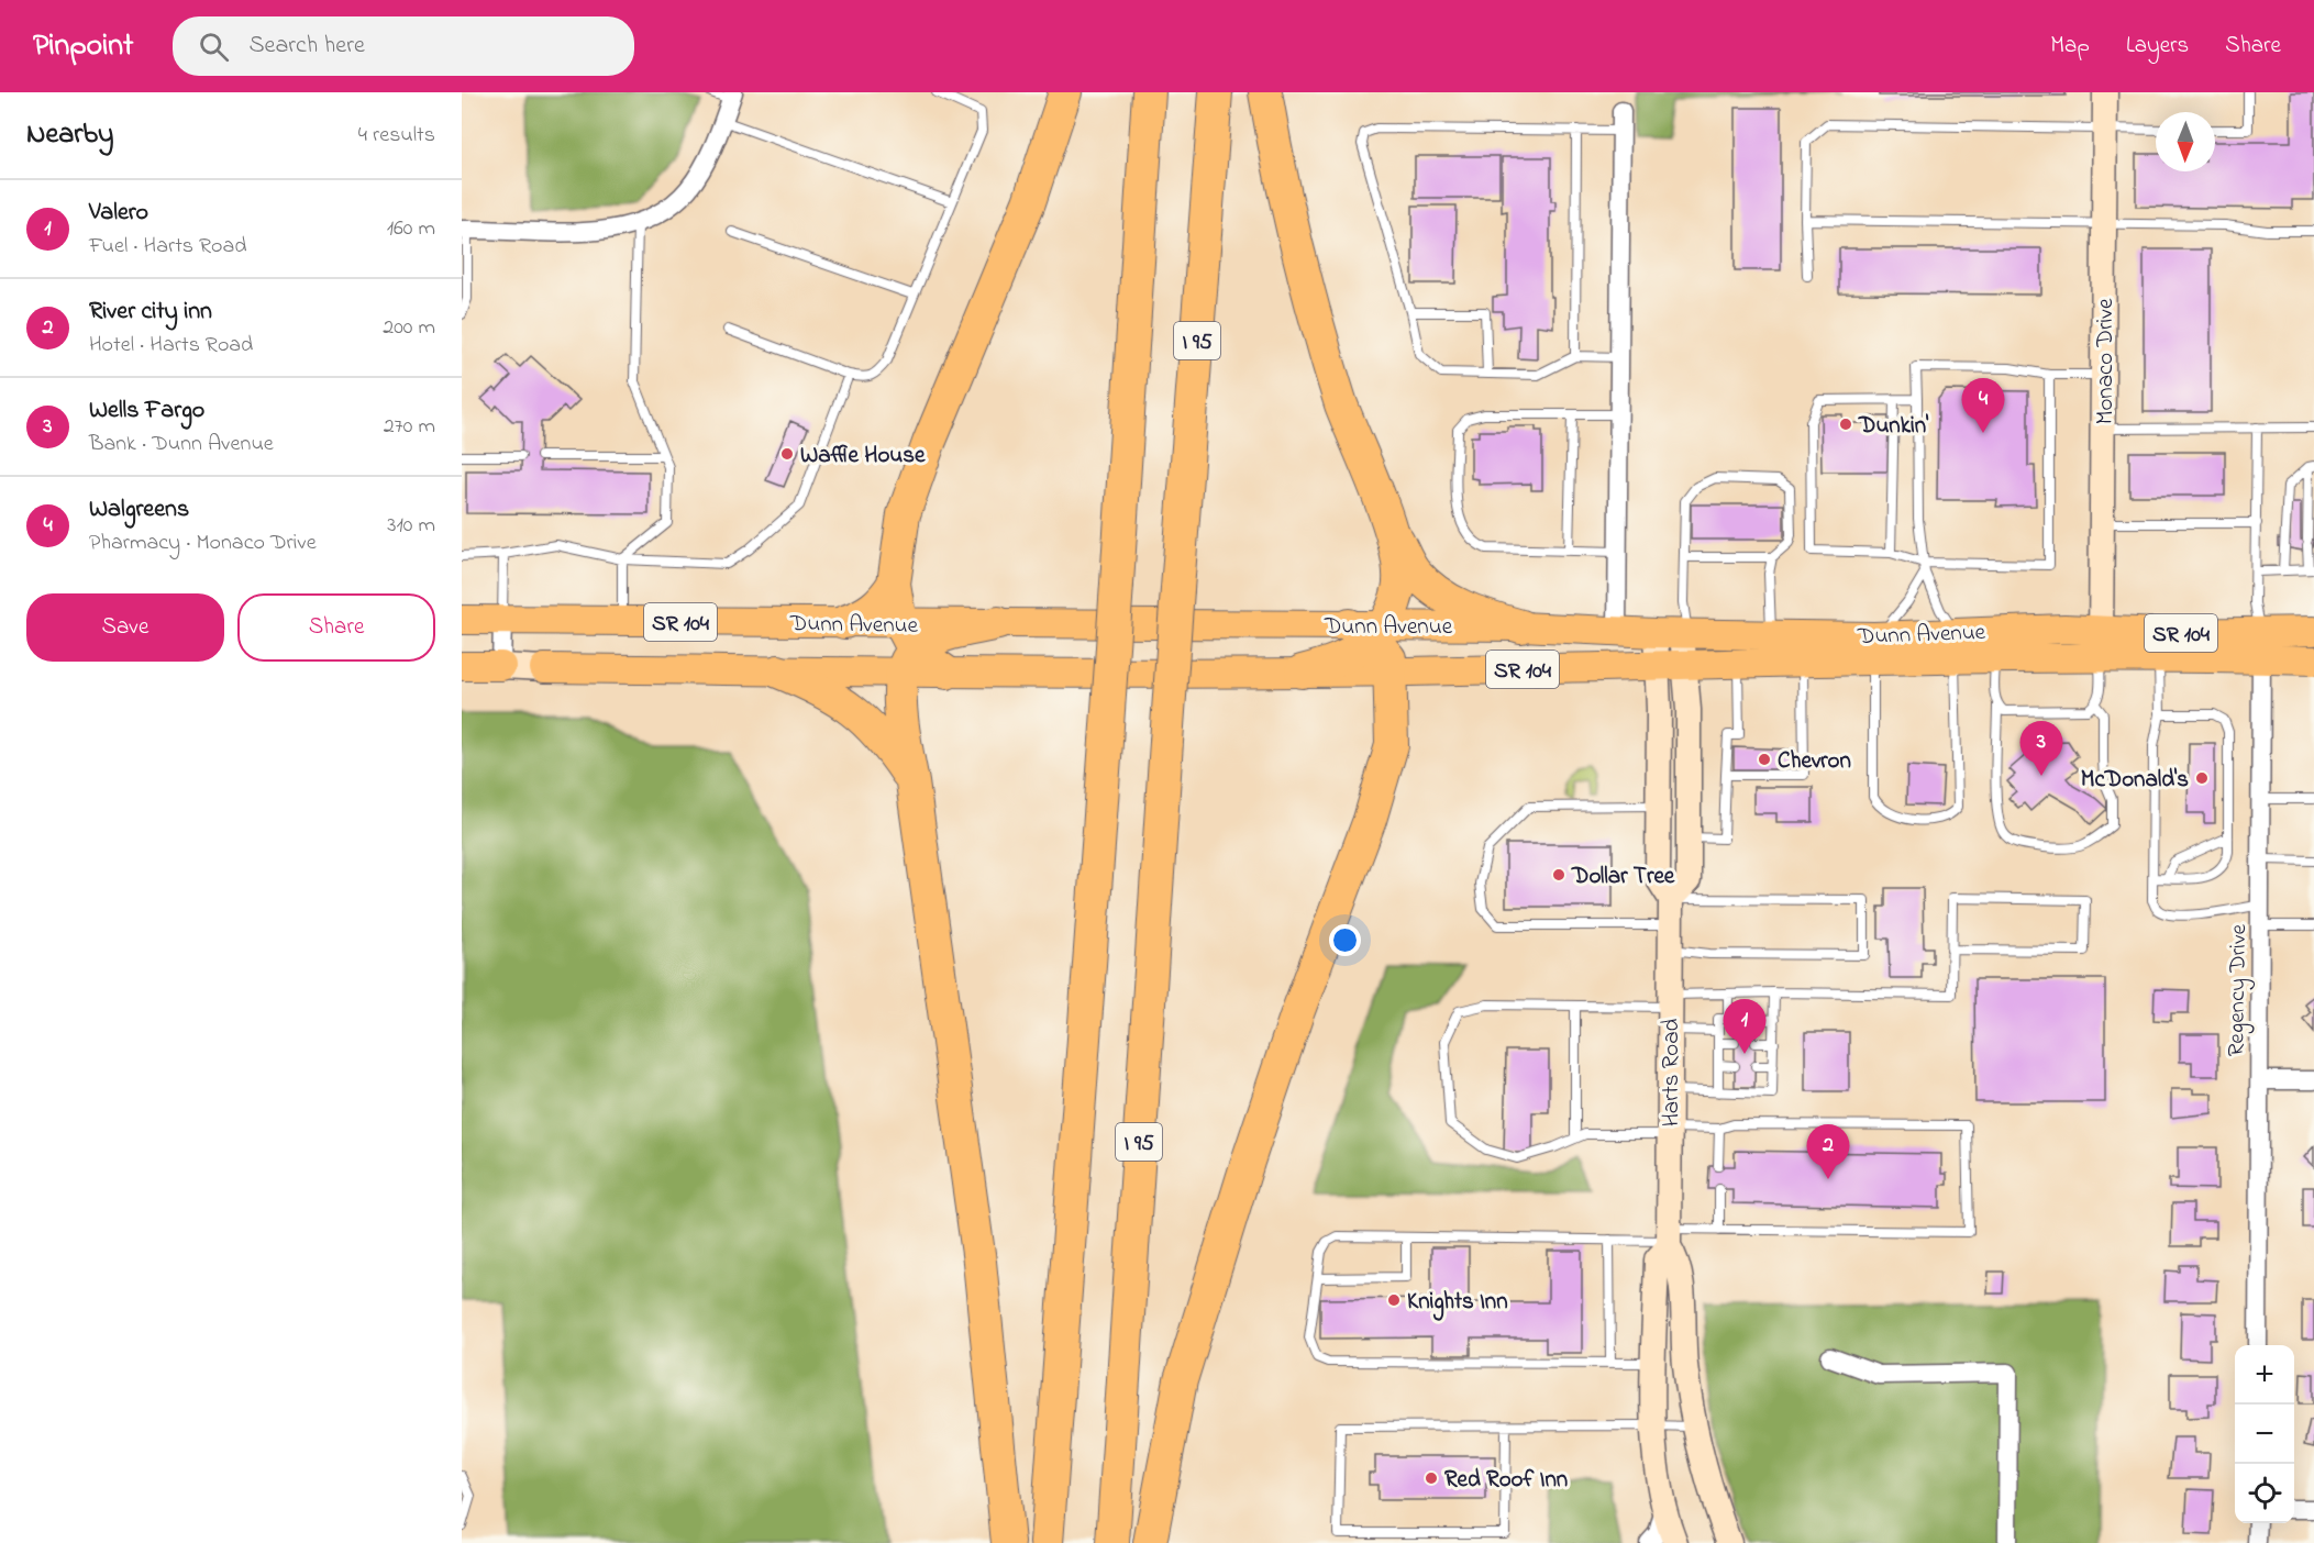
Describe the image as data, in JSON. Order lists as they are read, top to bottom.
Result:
{
  "streets": {
    "highway": ["I 95"],
    "main road": ["SR 104", "Dunn Avenue"],
    "street": ["Monaco Drive", "Regency Drive", "Harts Road"]
  },
  "crossings": [
    ["Monaco Drive", "Dunn Avenue"],
    ["SR 104", "Dunn Avenue"],
    ["Dunn Avenue", "Regency Drive"],
    ["Dunn Avenue", "Harts Road"]
  ],
  "places": [
    "Dunkin'",
    "Waffle House",
    "Chevron",
    "McDonald's",
    "Dollar Tree",
    "Knights Inn",
    "Red Roof Inn"
  ],
  "north": "bottom",
  "page": {
    "header": "Pinpoint",
    "search": "Search here",
    "nav": ["Map", "Layers", "Share"],
    "heading": ["Nearby", "4 results"],
    "list": [
      {
        "mark": "1",
        "name": "Valero",
        "note": "Fuel · Harts Road",
        "value": "160 m"
      },
      {
        "mark": "2",
        "name": "River city inn",
        "note": "Hotel · Harts Road",
        "value": "200 m"
      },
      {
        "mark": "3",
        "name": "Wells Fargo",
        "note": "Bank · Dunn Avenue",
        "value": "270 m"
      },
      {
        "mark": "4",
        "name": "Walgreens",
        "note": "Pharmacy · Monaco Drive",
        "value": "310 m"
      }
    ],
    "pins": [
      "4",
      "3",
      "1",
      "2"
    ],
    "buttons": ["Save", "Share"],
    "map_buttons": ["+", "−"]
  }
}
